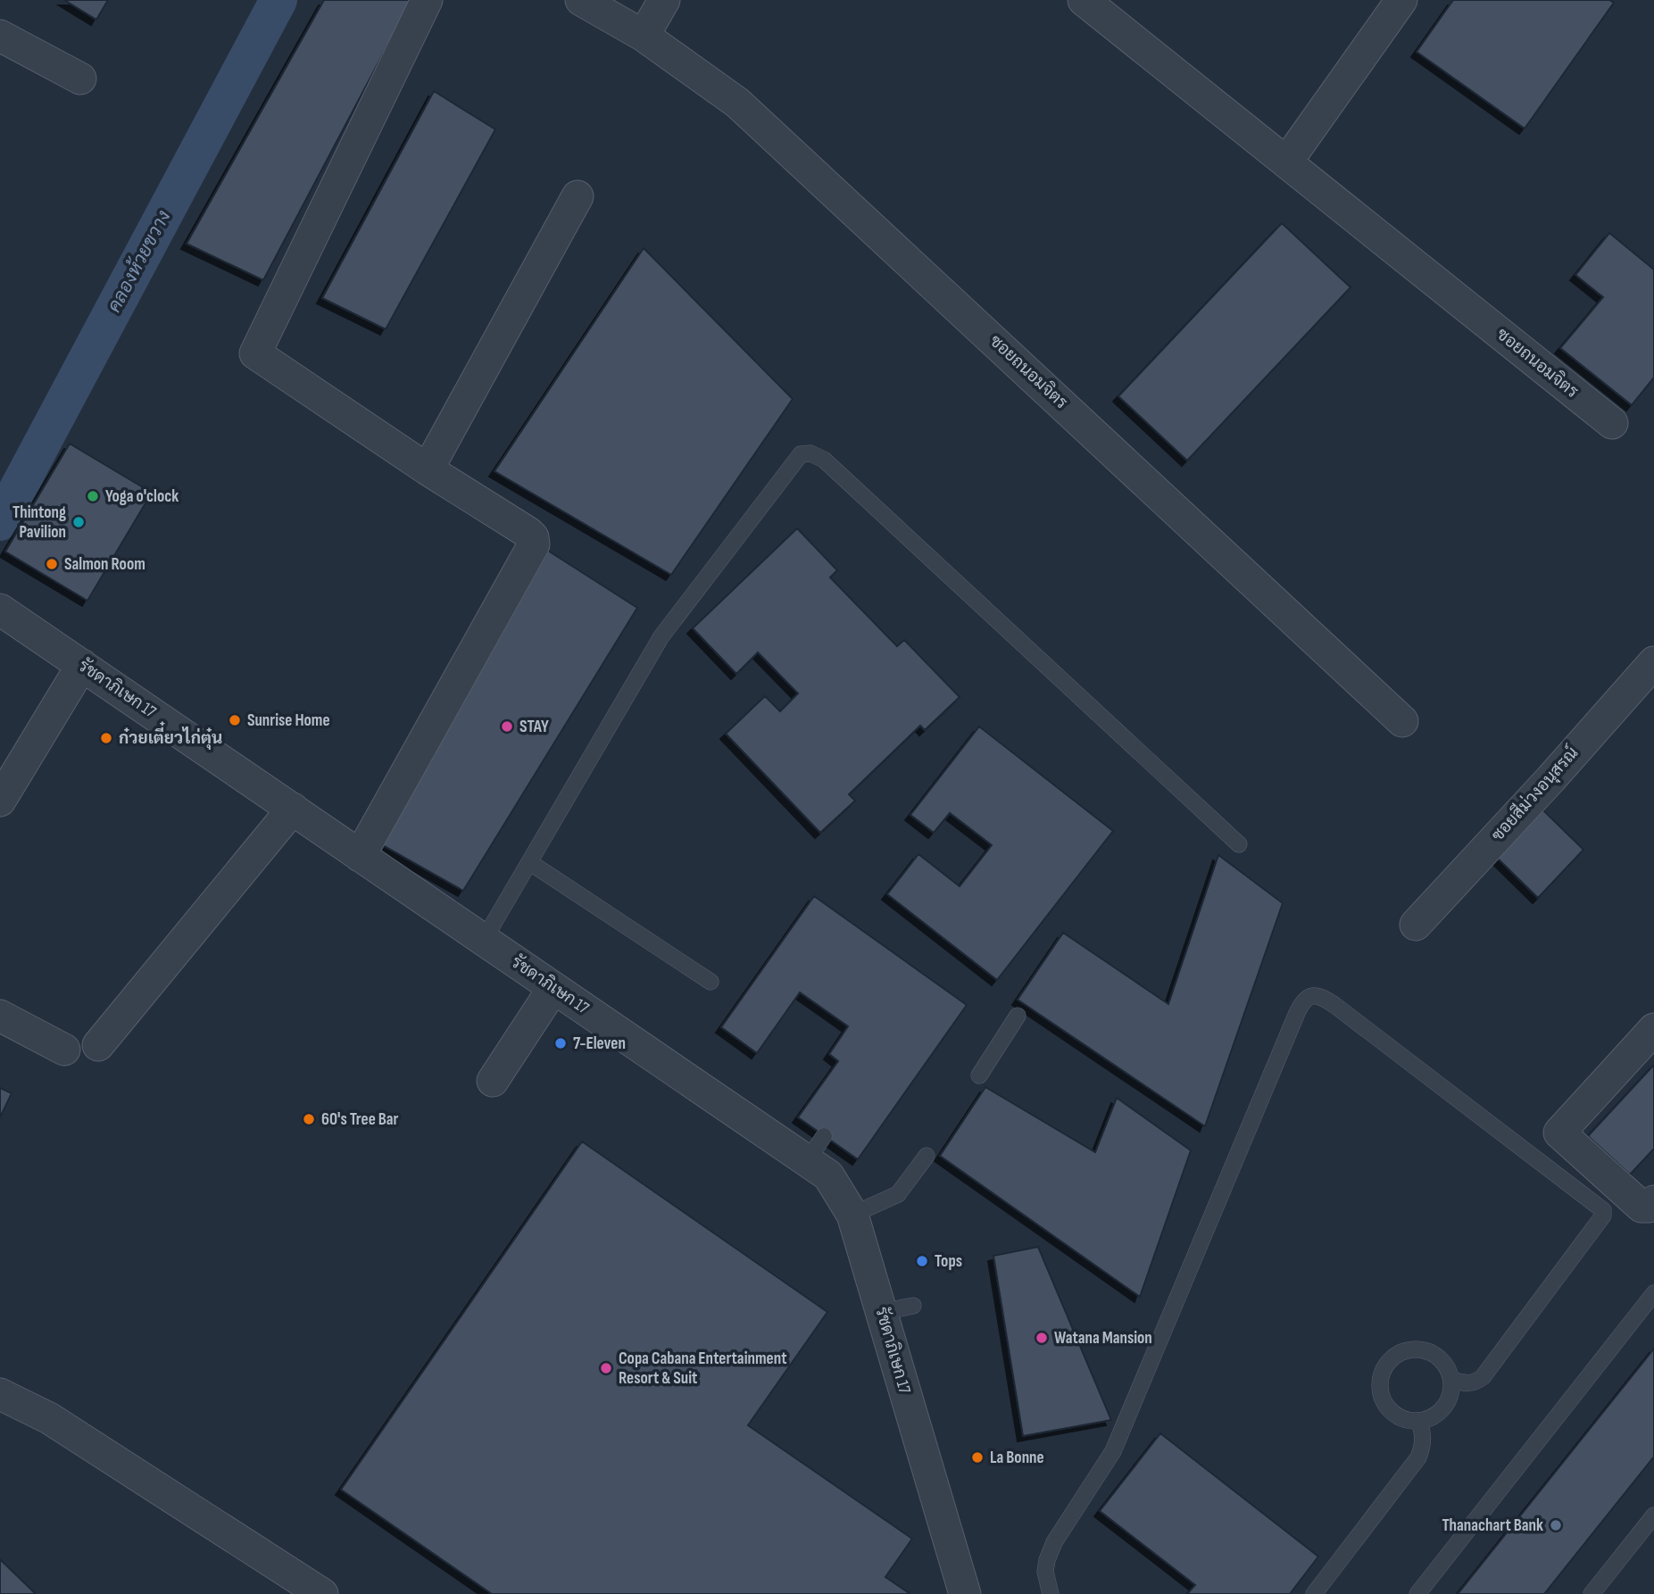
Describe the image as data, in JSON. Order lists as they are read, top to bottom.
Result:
{
  "streets": {
    "street": ["ซอยถนอมจิตร", "รัชดาภิเษก 17", "ซอยสีม่วงอนุสรณ์"]
  },
  "water": ["คลองห้วยขวาง"],
  "places": [
    "Yoga o'clock",
    "Thintong Pavilion",
    "Salmon Room",
    "Sunrise Home",
    "STAY",
    "ก๋วยเตี๋ยวไก่ตุ๋น",
    "7-Eleven",
    "60's Tree Bar",
    "Tops",
    "Watana Mansion",
    "Copa Cabana Entertainment Resort & Suit",
    "La Bonne",
    "Thanachart Bank"
  ]
}
